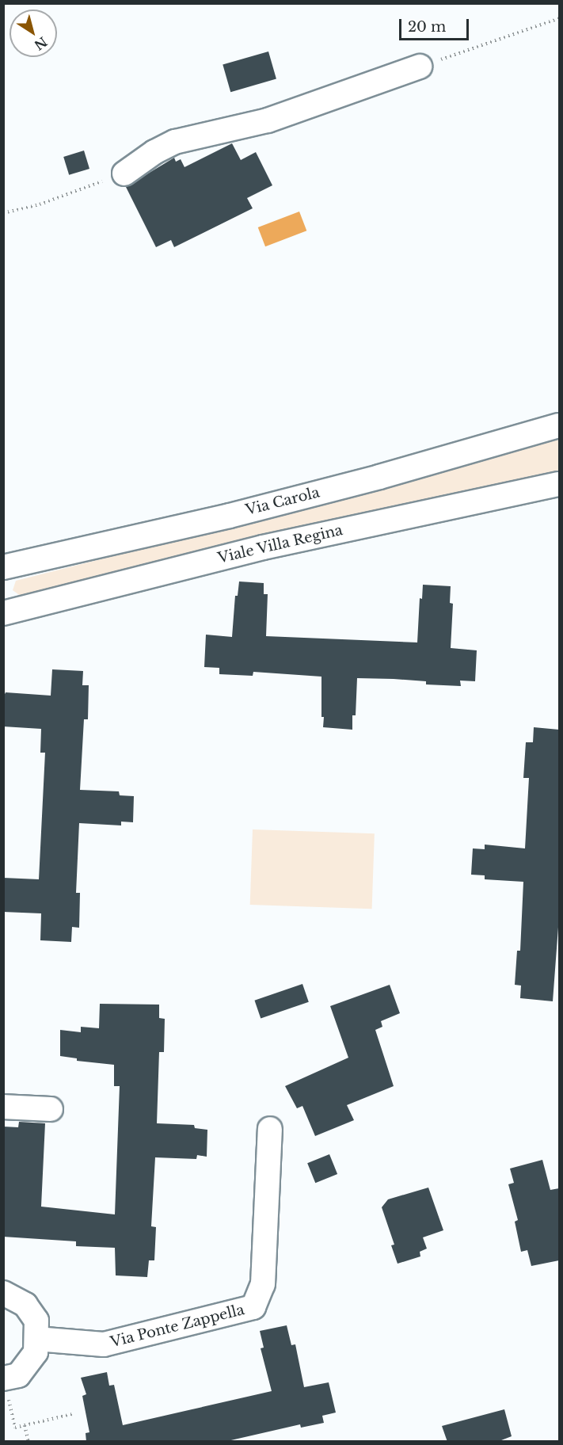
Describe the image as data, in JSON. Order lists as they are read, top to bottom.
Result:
{
  "streets": {
    "street": ["Via Carola", "Viale Villa Regina", "Via Ponte Zappella"]
  },
  "scale_bar": "20 m",
  "north": "bottom right"
}
